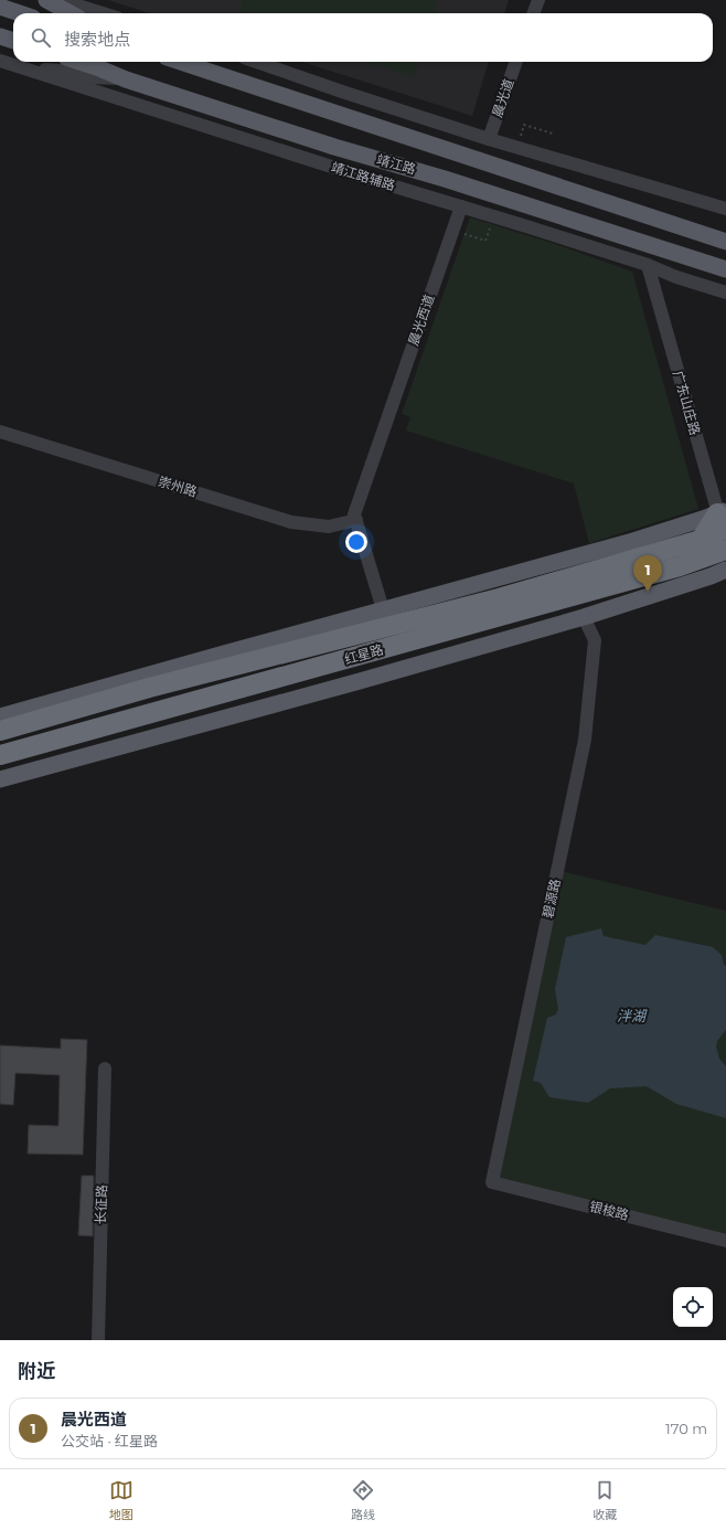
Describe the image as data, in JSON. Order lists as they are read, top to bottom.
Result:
{
  "streets": {
    "highway": ["红星路"],
    "main road": ["靖江路"],
    "street": [
      "晨光道",
      "靖江路辅路",
      "晨光西道",
      "广东山庄路",
      "崇州路",
      "碧源路",
      "长征路",
      "银梭路"
    ]
  },
  "crossings": [
    ["靖江路辅路", "晨光西道"],
    ["靖江路辅路", "广东山庄路"],
    ["晨光西道", "崇州路"],
    ["广东山庄路", "红星路"],
    ["碧源路", "银梭路"]
  ],
  "water": ["泮湖"],
  "page": {
    "search": "搜索地点",
    "pins": "1",
    "heading": "附近",
    "list": [
      {
        "mark": "1",
        "name": "晨光西道",
        "note": "公交站 · 红星路",
        "value": "170 m"
      }
    ],
    "nav": ["地图", "路线", "收藏"]
  }
}
